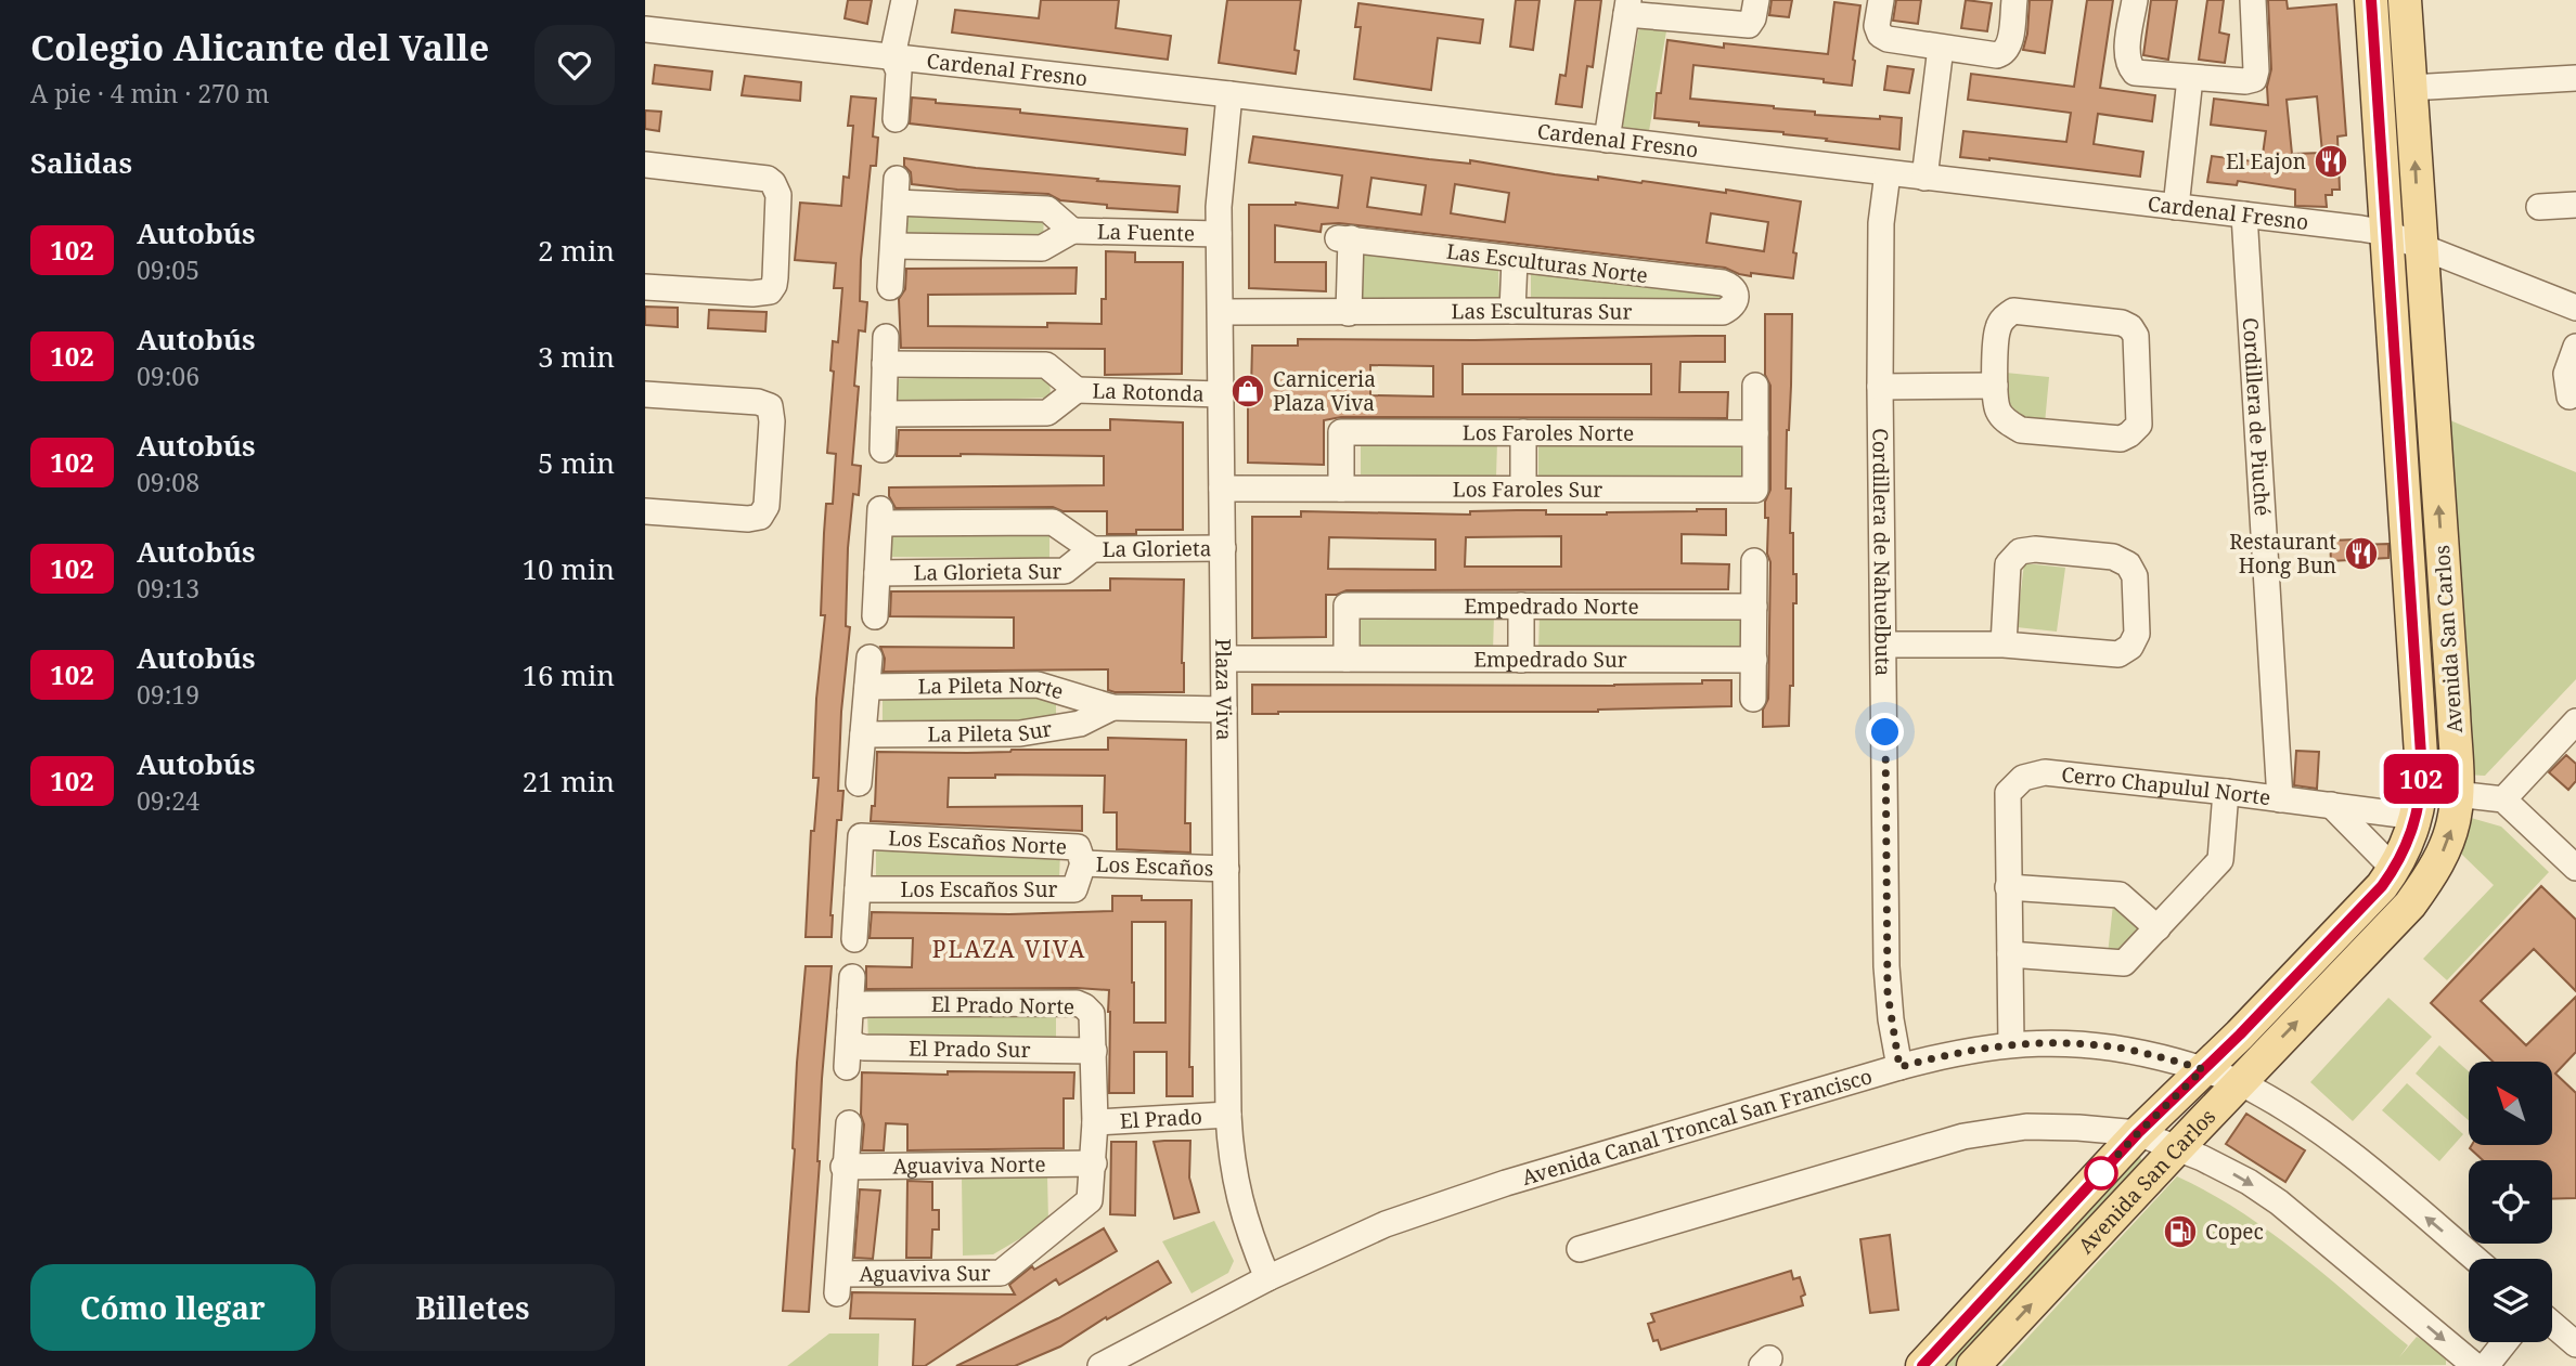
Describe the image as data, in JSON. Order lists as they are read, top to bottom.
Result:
{
  "streets": {
    "main road": ["Avenida San Carlos"],
    "street": [
      "Cardenal Fresno",
      "La Fuente",
      "Las Esculturas Norte",
      "Las Esculturas Sur",
      "La Rotonda",
      "Cordillera de Piuché",
      "Los Faroles Norte",
      "Los Faroles Sur",
      "La Glorieta",
      "Cordillera de Nahuelbuta",
      "La Glorieta Sur",
      "Empedrado Norte",
      "Empedrado Sur",
      "Plaza Viva",
      "La Pileta Norte",
      "La Pileta Sur",
      "Cerro Chapulul Norte",
      "Los Escaños Norte",
      "Los Escaños",
      "Los Escaños Sur",
      "El Prado Norte",
      "El Prado Sur",
      "El Prado",
      "Avenida Canal Troncal San Francisco",
      "Aguaviva Norte",
      "Aguaviva Sur"
    ]
  },
  "crossings": [
    ["Cardenal Fresno", "Cordillera de Piuché"],
    ["Cardenal Fresno", "Cordillera de Nahuelbuta"],
    ["Cardenal Fresno", "Avenida San Carlos"],
    ["Cardenal Fresno", "Plaza Viva"],
    ["La Fuente", "Plaza Viva"],
    ["Las Esculturas Norte", "Las Esculturas Sur"],
    ["Las Esculturas Sur", "Plaza Viva"],
    ["La Rotonda", "Plaza Viva"],
    ["Cordillera de Piuché", "Cerro Chapulul Norte"],
    ["Los Faroles Norte", "Los Faroles Sur"],
    ["Los Faroles Sur", "Plaza Viva"],
    ["La Glorieta", "La Glorieta Sur"],
    ["La Glorieta", "Plaza Viva"],
    ["Cordillera de Nahuelbuta", "Avenida Canal Troncal San Francisco"],
    ["Empedrado Norte", "Empedrado Sur"],
    ["Avenida San Carlos", "Cerro Chapulul Norte"],
    ["Avenida San Carlos", "Avenida Canal Troncal San Francisco"],
    ["Empedrado Sur", "Plaza Viva"],
    ["Plaza Viva", "Los Escaños"],
    ["Plaza Viva", "El Prado"],
    ["Plaza Viva", "Avenida Canal Troncal San Francisco"],
    ["La Pileta Norte", "La Pileta Sur"],
    ["Los Escaños Norte", "Los Escaños"],
    ["Los Escaños Norte", "Los Escaños Sur"],
    ["Los Escaños", "Los Escaños Sur"],
    ["El Prado Norte", "El Prado Sur"],
    ["El Prado Norte", "El Prado"],
    ["El Prado Norte", "Aguaviva Sur"],
    ["El Prado", "Aguaviva Sur"],
    ["Aguaviva Norte", "Aguaviva Sur"]
  ],
  "districts": ["PLAZA VIVA"],
  "places": {
    "restaurant": ["El Eajon", "Restaurant Hong Bun"],
    "shop": ["Carniceria Plaza Viva"],
    "fuel station": ["Copec"]
  },
  "lines": ["bus line 102"],
  "north": "top left",
  "page": {
    "heading": [
      ["Colegio Alicante del Valle", "A pie · 4 min · 270 m"],
      "Salidas"
    ],
    "on_map": "102",
    "list": [
      {
        "mark": "102",
        "name": "Autobús",
        "note": "09:05",
        "value": "2 min"
      },
      {
        "mark": "102",
        "name": "Autobús",
        "note": "09:06",
        "value": "3 min"
      },
      {
        "mark": "102",
        "name": "Autobús",
        "note": "09:08",
        "value": "5 min"
      },
      {
        "mark": "102",
        "name": "Autobús",
        "note": "09:13",
        "value": "10 min"
      },
      {
        "mark": "102",
        "name": "Autobús",
        "note": "09:19",
        "value": "16 min"
      },
      {
        "mark": "102",
        "name": "Autobús",
        "note": "09:24",
        "value": "21 min"
      }
    ],
    "buttons": ["Cómo llegar", "Billetes"]
  }
}
